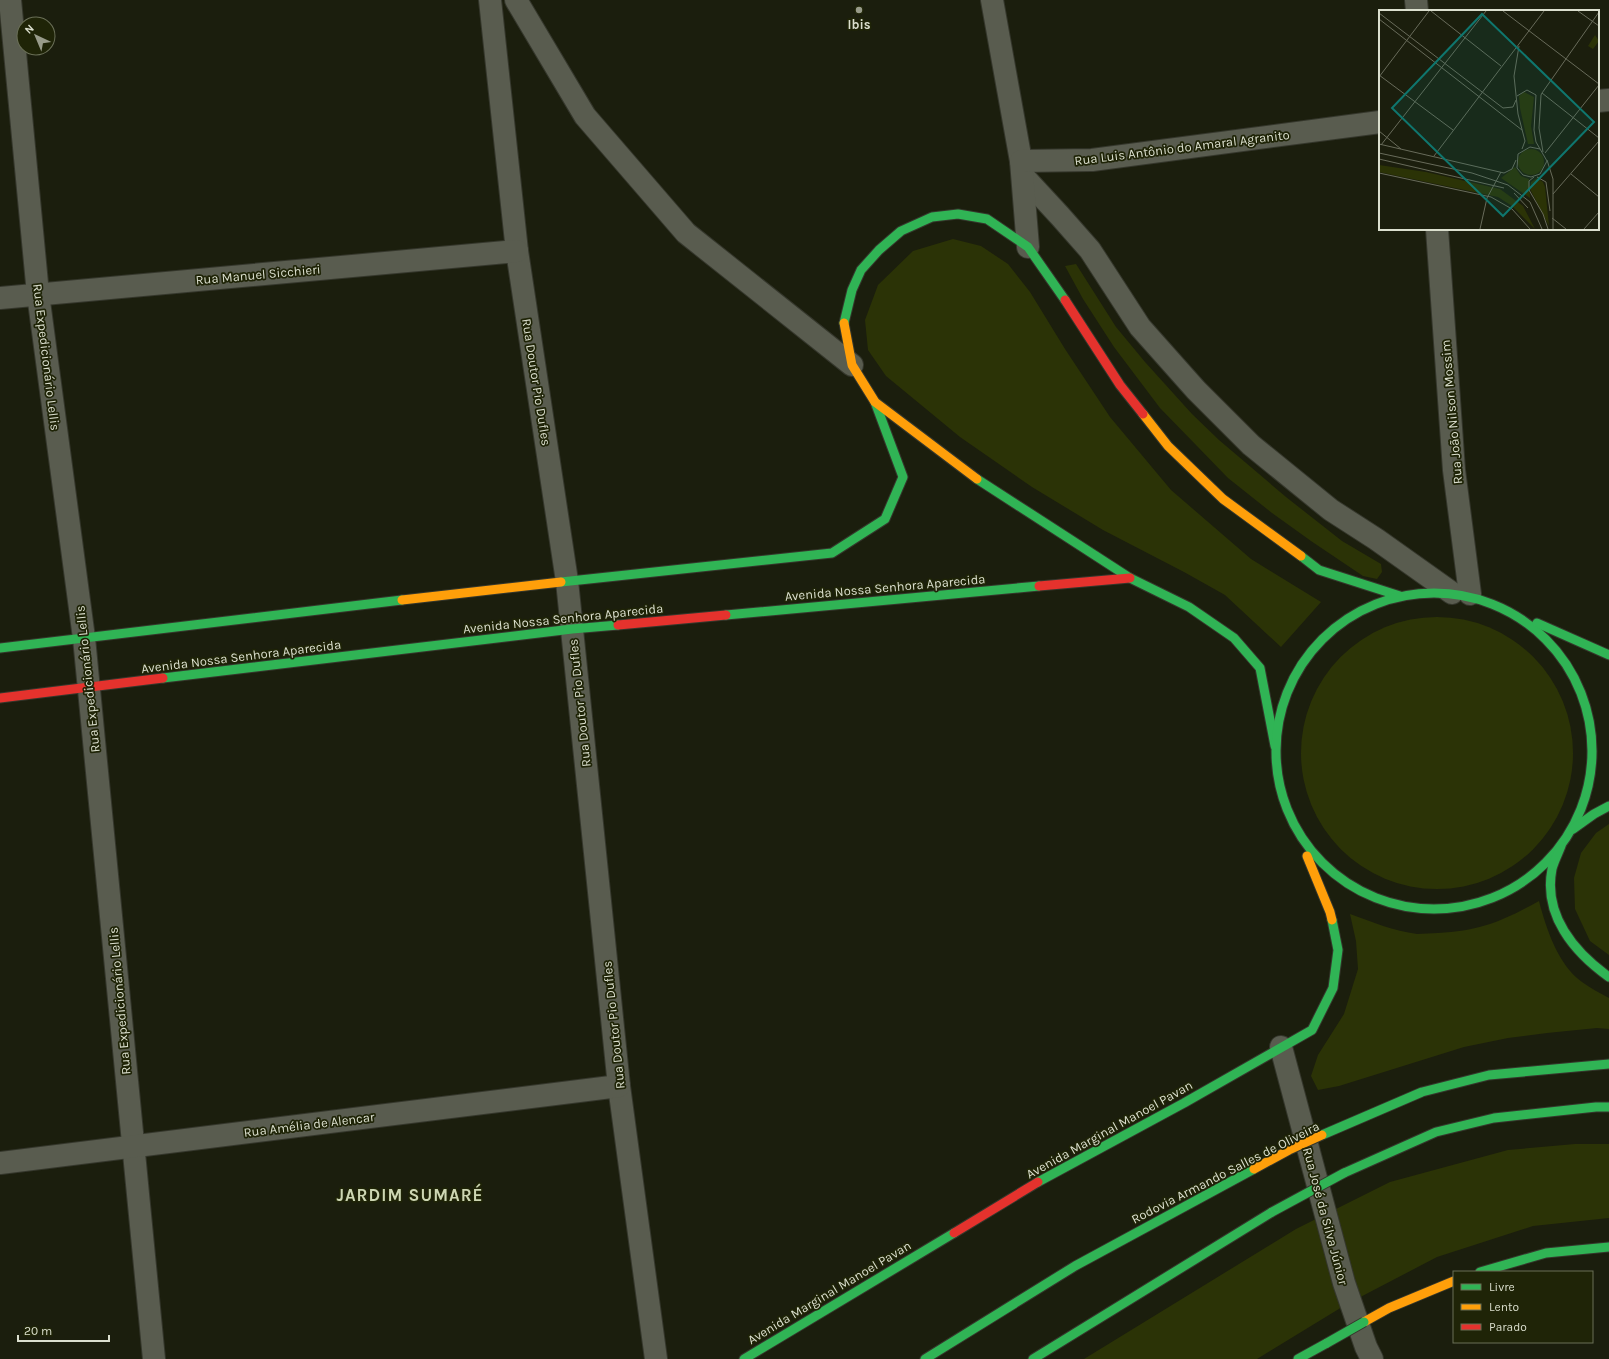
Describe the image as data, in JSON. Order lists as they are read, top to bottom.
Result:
{
  "streets": {
    "main road": ["Avenida Nossa Senhora Aparecida", "Avenida Marginal Manoel Pavan", "Rodovia Armando Salles de Oliveira"],
    "street": [
      "Rua Luis Antônio do Amaral Agranito",
      "Rua Manuel Sicchieri",
      "Rua Expedicionário Lellis",
      "Rua Doutor Pio Dufles",
      "Rua João Nilson Mossim",
      "Rua Amélia de Alencar",
      "Rua José da Silva Júnior"
    ]
  },
  "crossings": [
    ["Rua Manuel Sicchieri", "Rua Expedicionário Lellis"],
    ["Rua Manuel Sicchieri", "Rua Doutor Pio Dufles"],
    ["Rua Expedicionário Lellis", "Avenida Nossa Senhora Aparecida"],
    ["Rua Expedicionário Lellis", "Rua Amélia de Alencar"],
    ["Rua Doutor Pio Dufles", "Avenida Nossa Senhora Aparecida"],
    ["Rua Doutor Pio Dufles", "Rua Amélia de Alencar"],
    ["Avenida Marginal Manoel Pavan", "Rua José da Silva Júnior"]
  ],
  "districts": ["JARDIM SUMARÉ"],
  "places": ["Ibis"],
  "legend": ["Livre", "Lento", "Parado"],
  "scale_bar": "20 m",
  "north": "top left"
}
